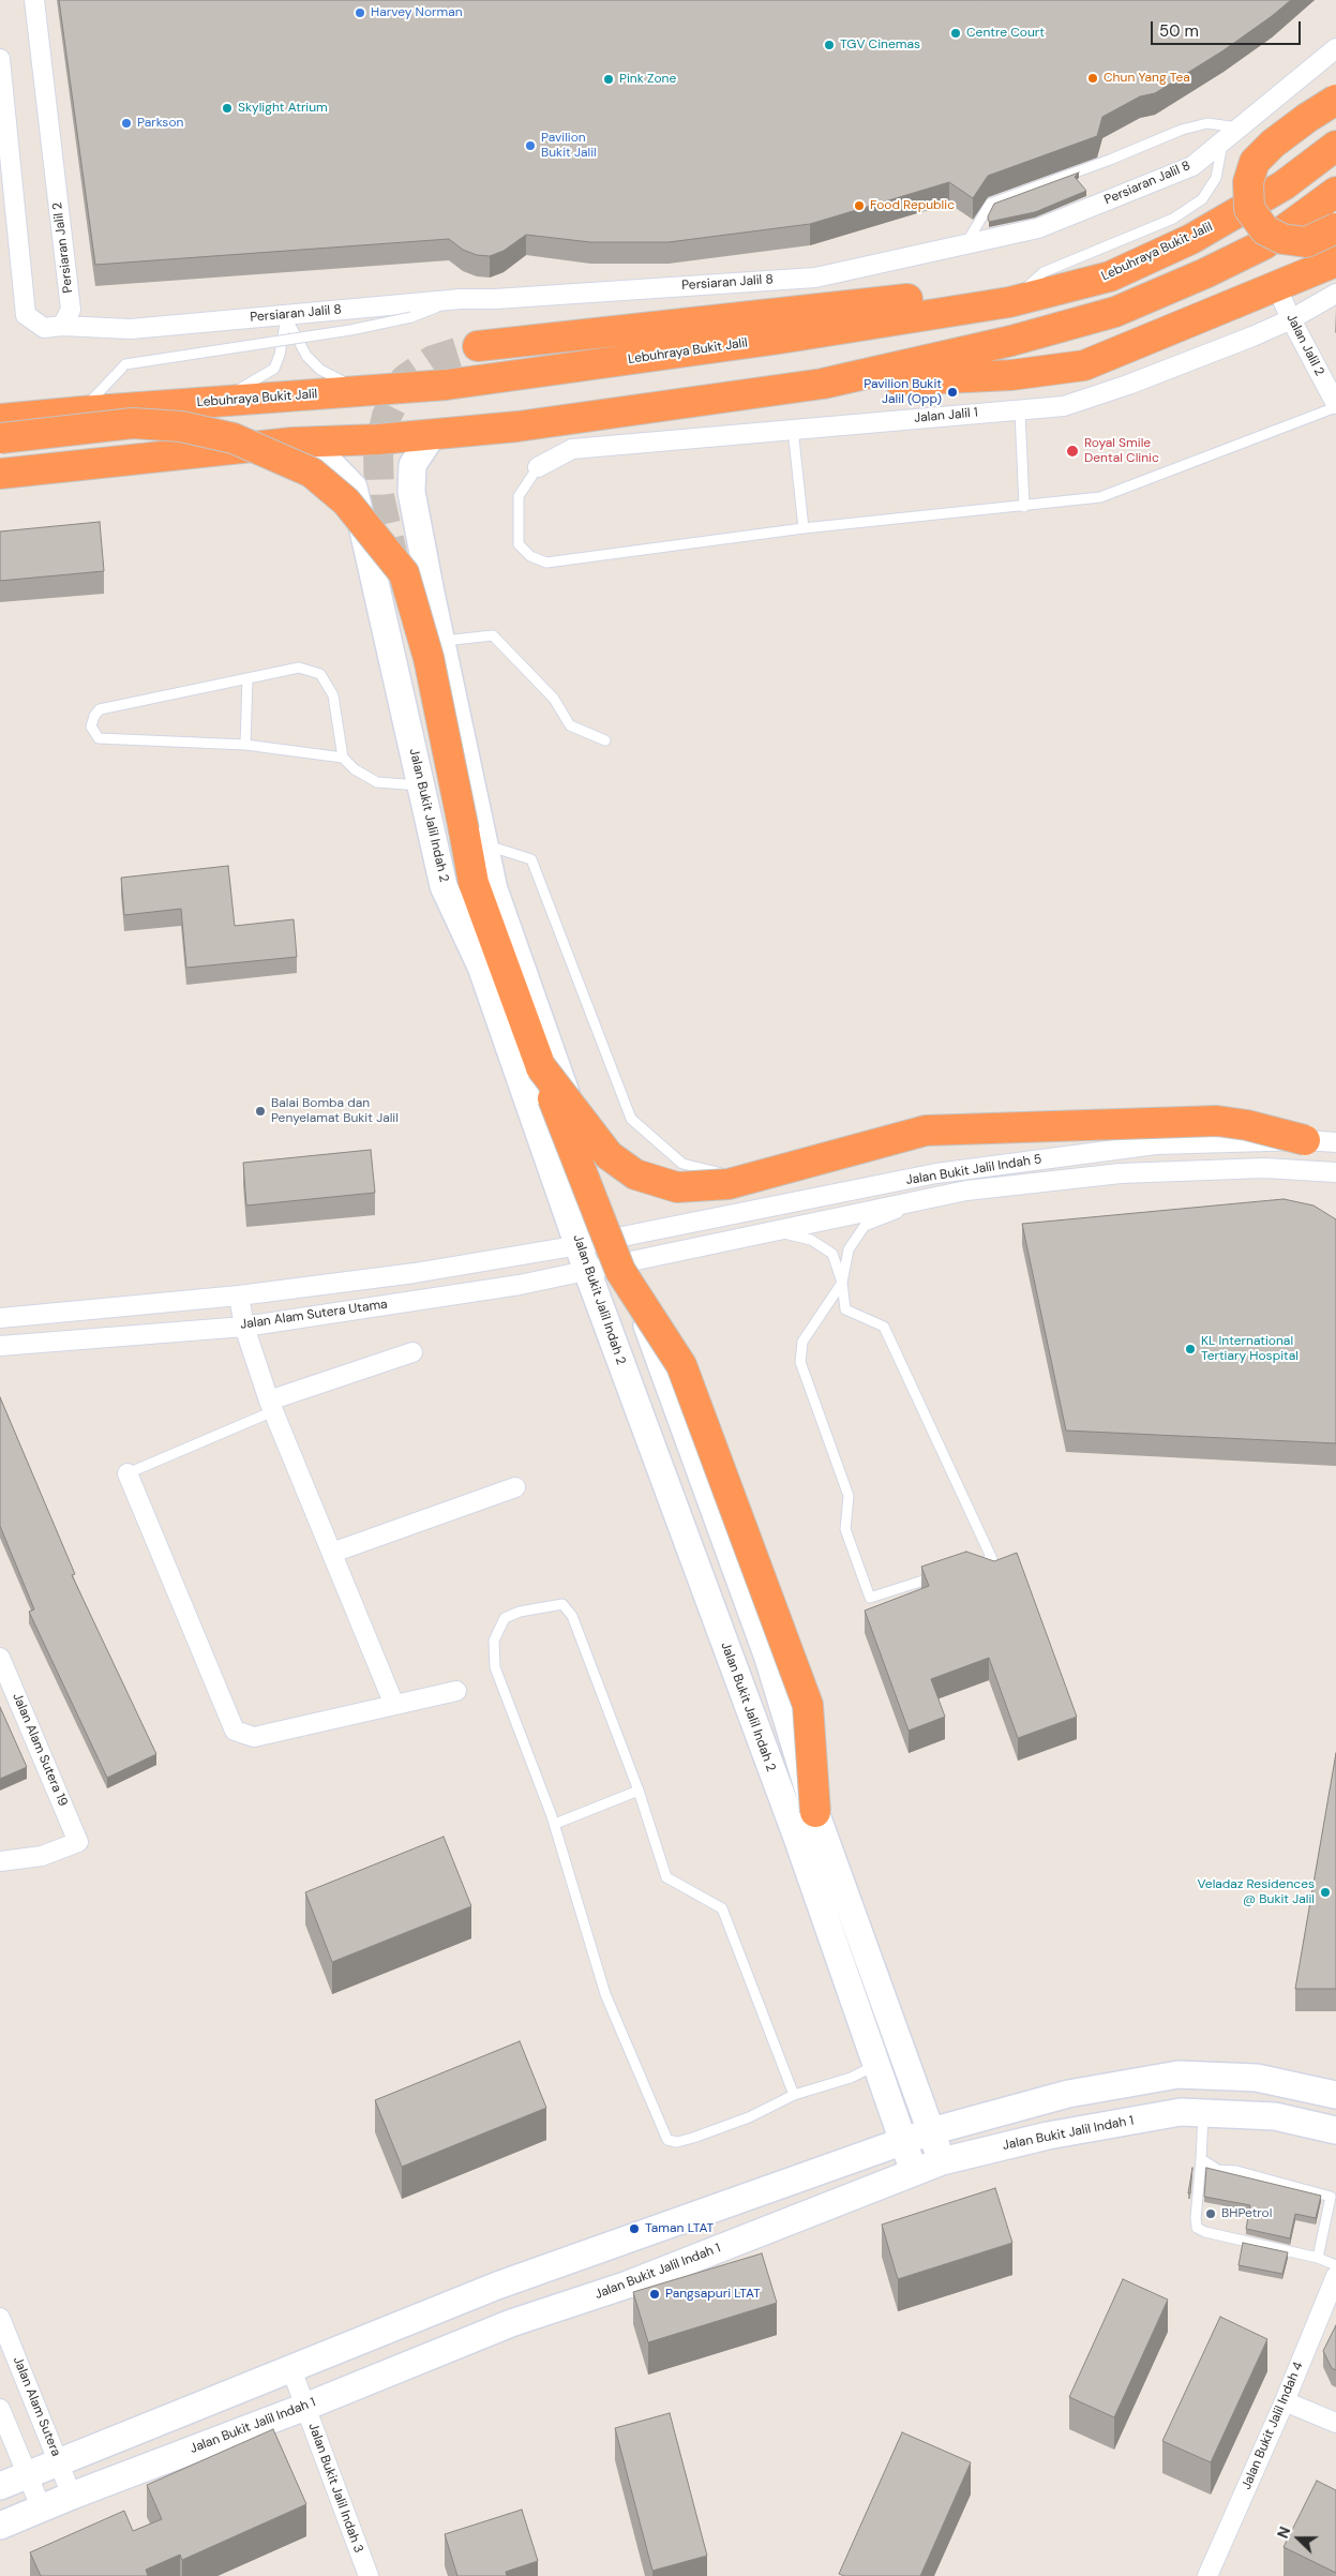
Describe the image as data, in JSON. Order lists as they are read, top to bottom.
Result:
{
  "streets": {
    "highway": ["Lebuhraya Bukit Jalil"],
    "street": [
      "Persiaran Jalil 8",
      "Persiaran Jalil 2",
      "Jalan Jalil 2",
      "Jalan Jalil 1",
      "Jalan Bukit Jalil Indah 2",
      "Jalan Bukit Jalil Indah 5",
      "Jalan Alam Sutera Utama",
      "Jalan Alam Sutera 19",
      "Jalan Bukit Jalil Indah 1",
      "Jalan Alam Sutera",
      "Jalan Bukit Jalil Indah 4",
      "Jalan Bukit Jalil Indah 3"
    ]
  },
  "crossings": [
    ["Persiaran Jalil 8", "Persiaran Jalil 2"],
    ["Jalan Jalil 2", "Jalan Jalil 1"],
    ["Jalan Bukit Jalil Indah 2", "Jalan Bukit Jalil Indah 5"],
    ["Jalan Bukit Jalil Indah 2", "Jalan Alam Sutera Utama"],
    ["Jalan Bukit Jalil Indah 2", "Jalan Bukit Jalil Indah 1"],
    ["Jalan Bukit Jalil Indah 5", "Jalan Alam Sutera Utama"],
    ["Jalan Bukit Jalil Indah 1", "Jalan Alam Sutera"],
    ["Jalan Bukit Jalil Indah 1", "Jalan Bukit Jalil Indah 3"]
  ],
  "places": [
    "Harvey Norman",
    "Centre Court",
    "TGV Cinemas",
    "Chun Yang Tea",
    "Pink Zone",
    "Skylight Atrium",
    "Parkson",
    "Pavilion Bukit Jalil",
    "Food Republic",
    "Pavilion Bukit Jalil (Opp)",
    "Royal Smile Dental Clinic",
    "Balai Bomba dan Penyelamat Bukit Jalil",
    "KL International Tertiary Hospital",
    "Veladaz Residences @ Bukit Jalil",
    "BHPetrol",
    "Taman LTAT",
    "Pangsapuri LTAT"
  ],
  "scale_bar": "50 m",
  "north": "left"
}
